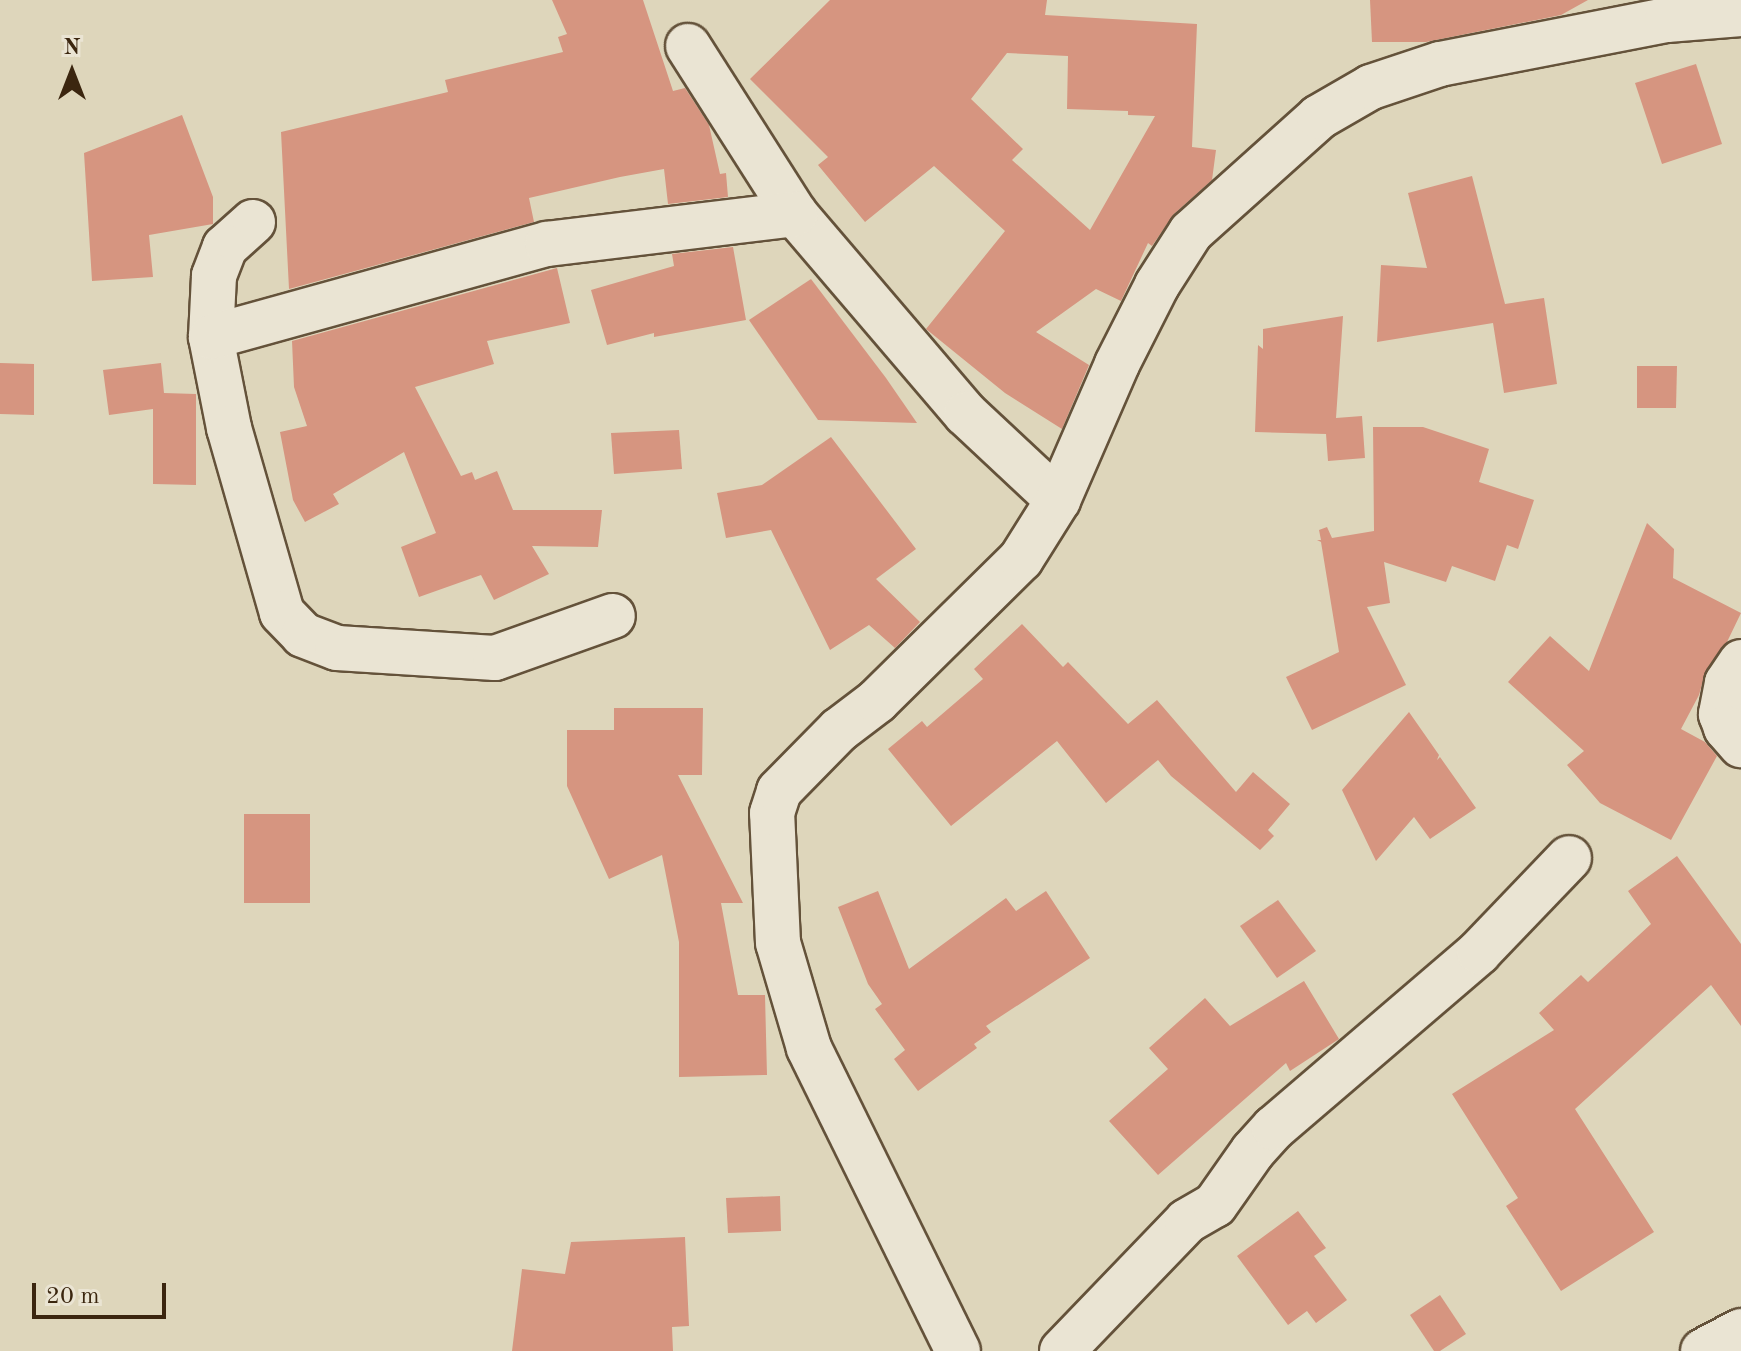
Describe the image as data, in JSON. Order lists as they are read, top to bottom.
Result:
{
  "scale_bar": "20 m",
  "north": "top"
}
